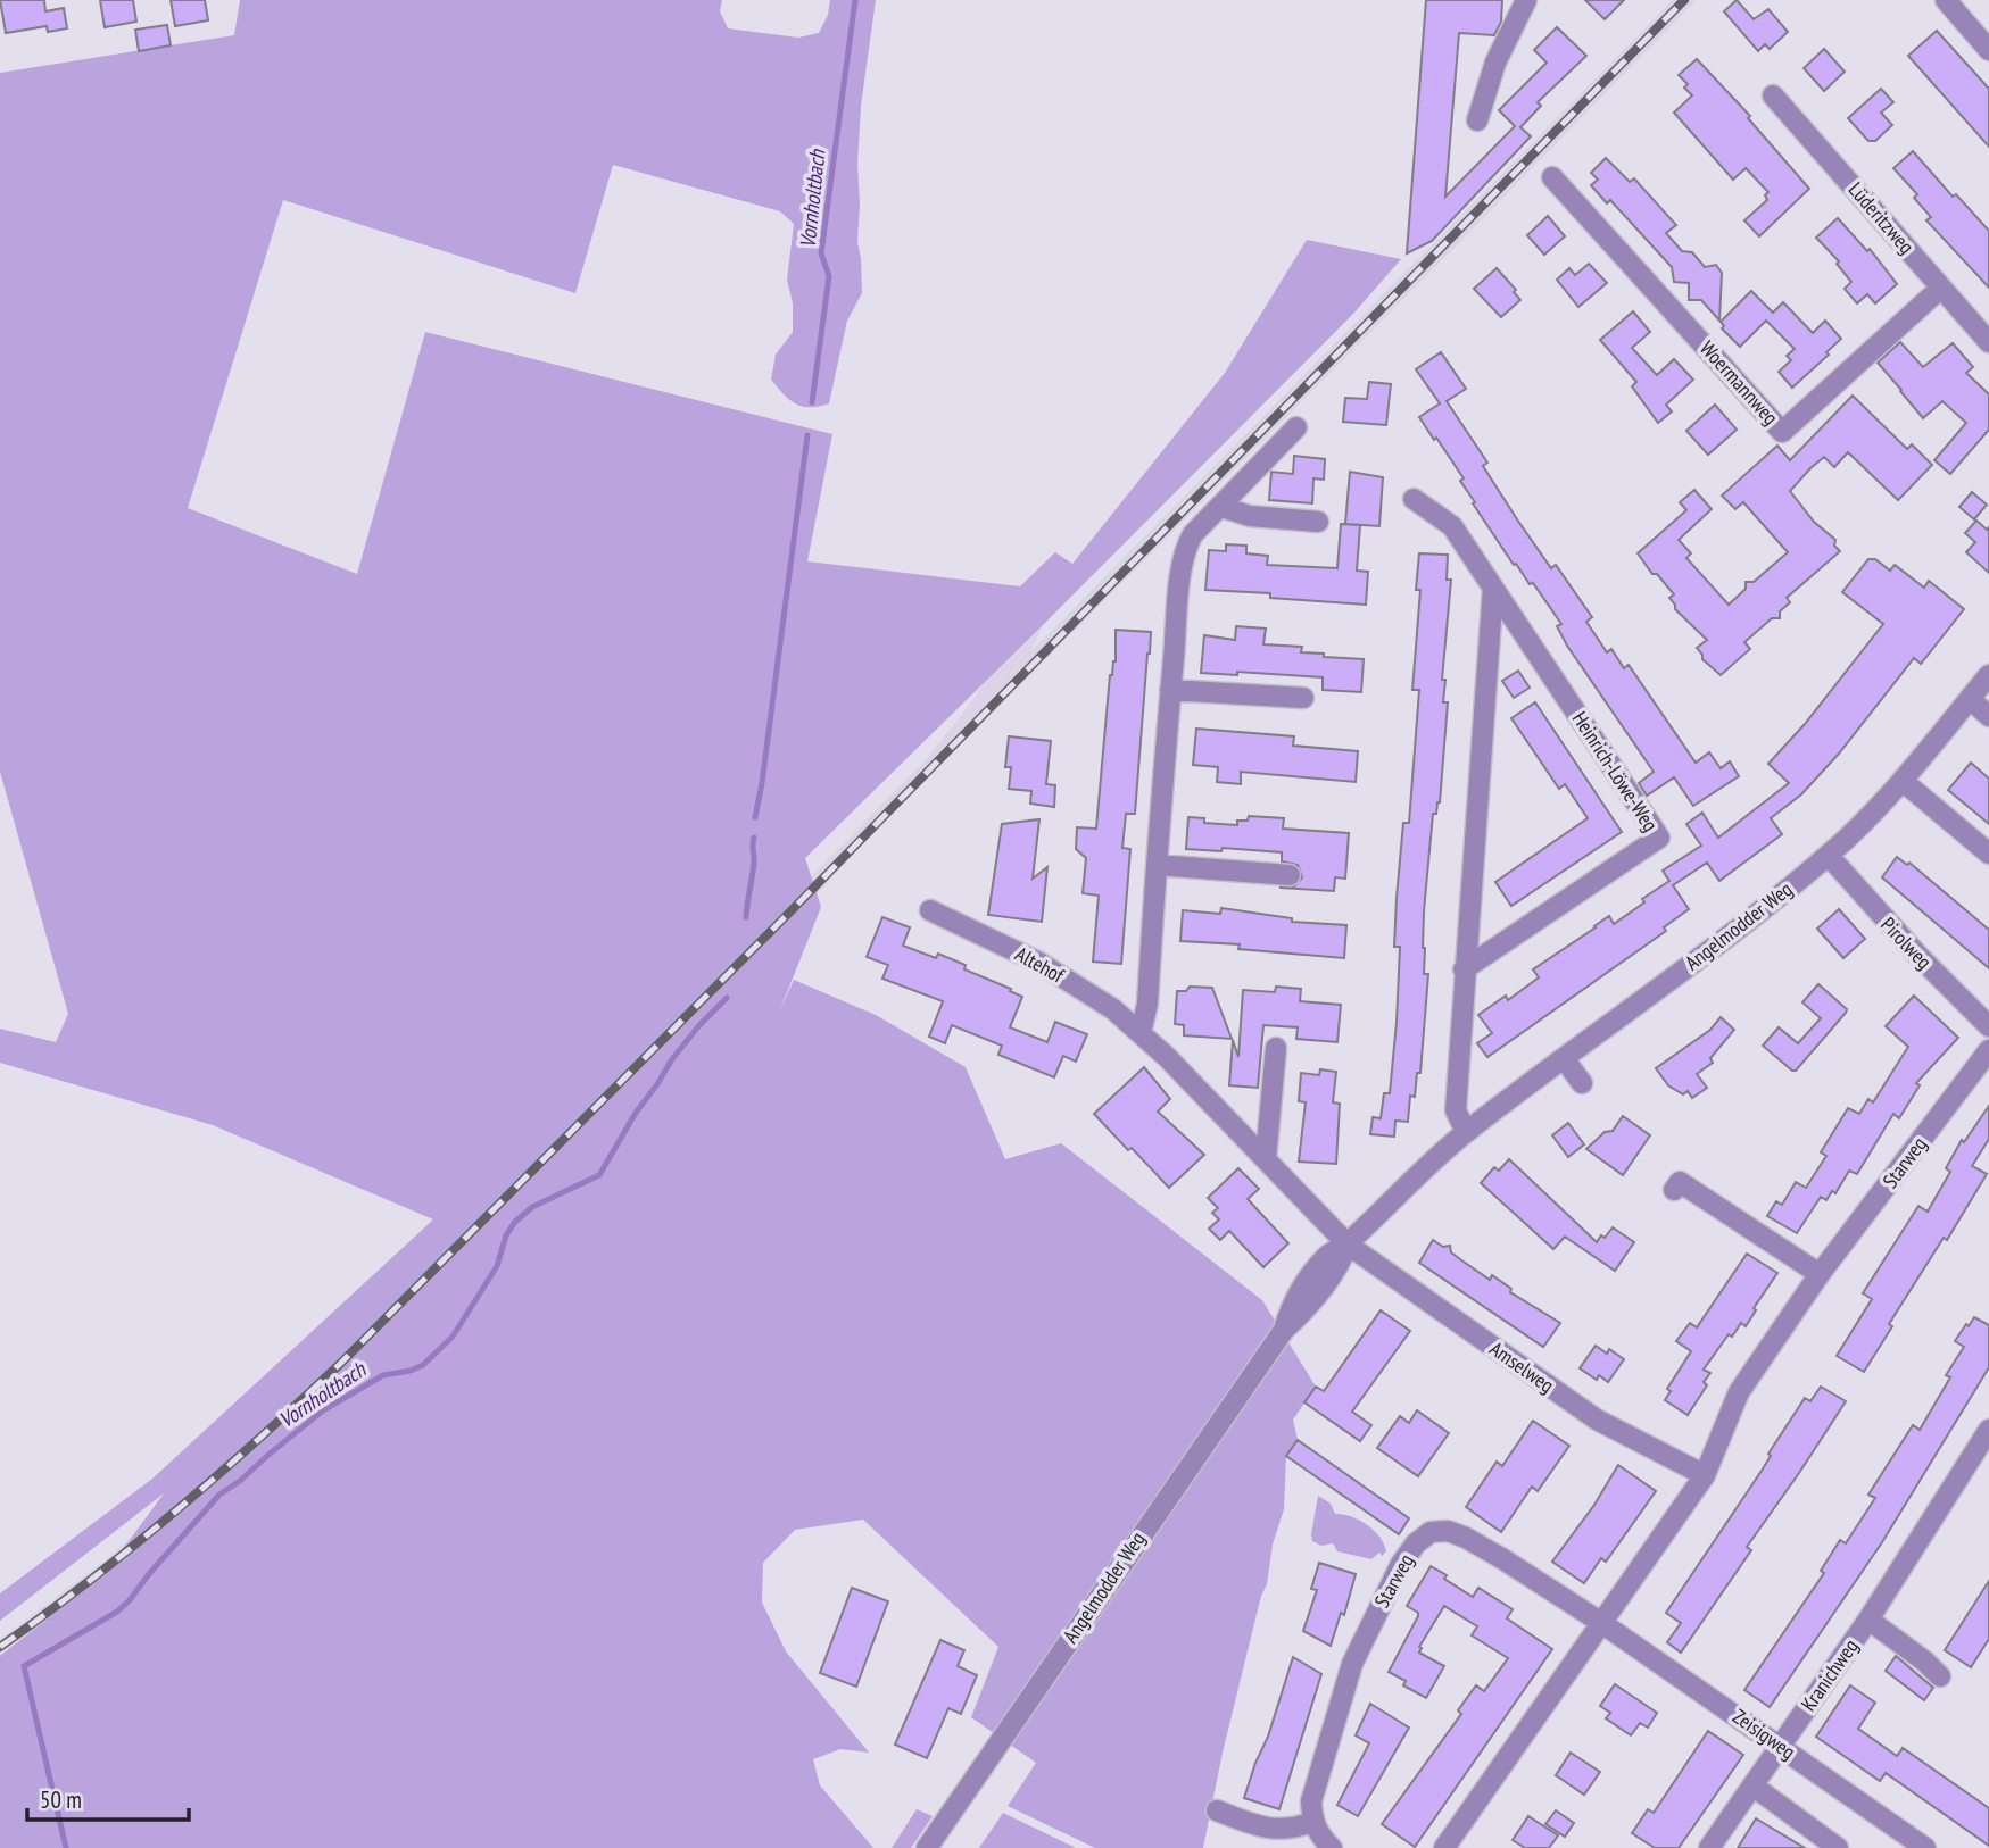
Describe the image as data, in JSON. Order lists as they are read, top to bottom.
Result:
{
  "streets": {
    "street": [
      "Lüderitzweg",
      "Woermannweg",
      "Heinrich-Löwe-Weg",
      "Angelmodder Weg",
      "Pirolweg",
      "Altehof",
      "Starweg",
      "Amselweg",
      "Kranichweg",
      "Zeisigweg"
    ]
  },
  "crossings": [
    ["Lüderitzweg", "Woermannweg"],
    ["Angelmodder Weg", "Pirolweg"],
    ["Angelmodder Weg", "Altehof"],
    ["Angelmodder Weg", "Amselweg"],
    ["Altehof", "Amselweg"],
    ["Starweg", "Amselweg"],
    ["Starweg", "Zeisigweg"],
    ["Kranichweg", "Zeisigweg"]
  ],
  "water": ["Vornholtbach"],
  "scale_bar": "50 m"
}
